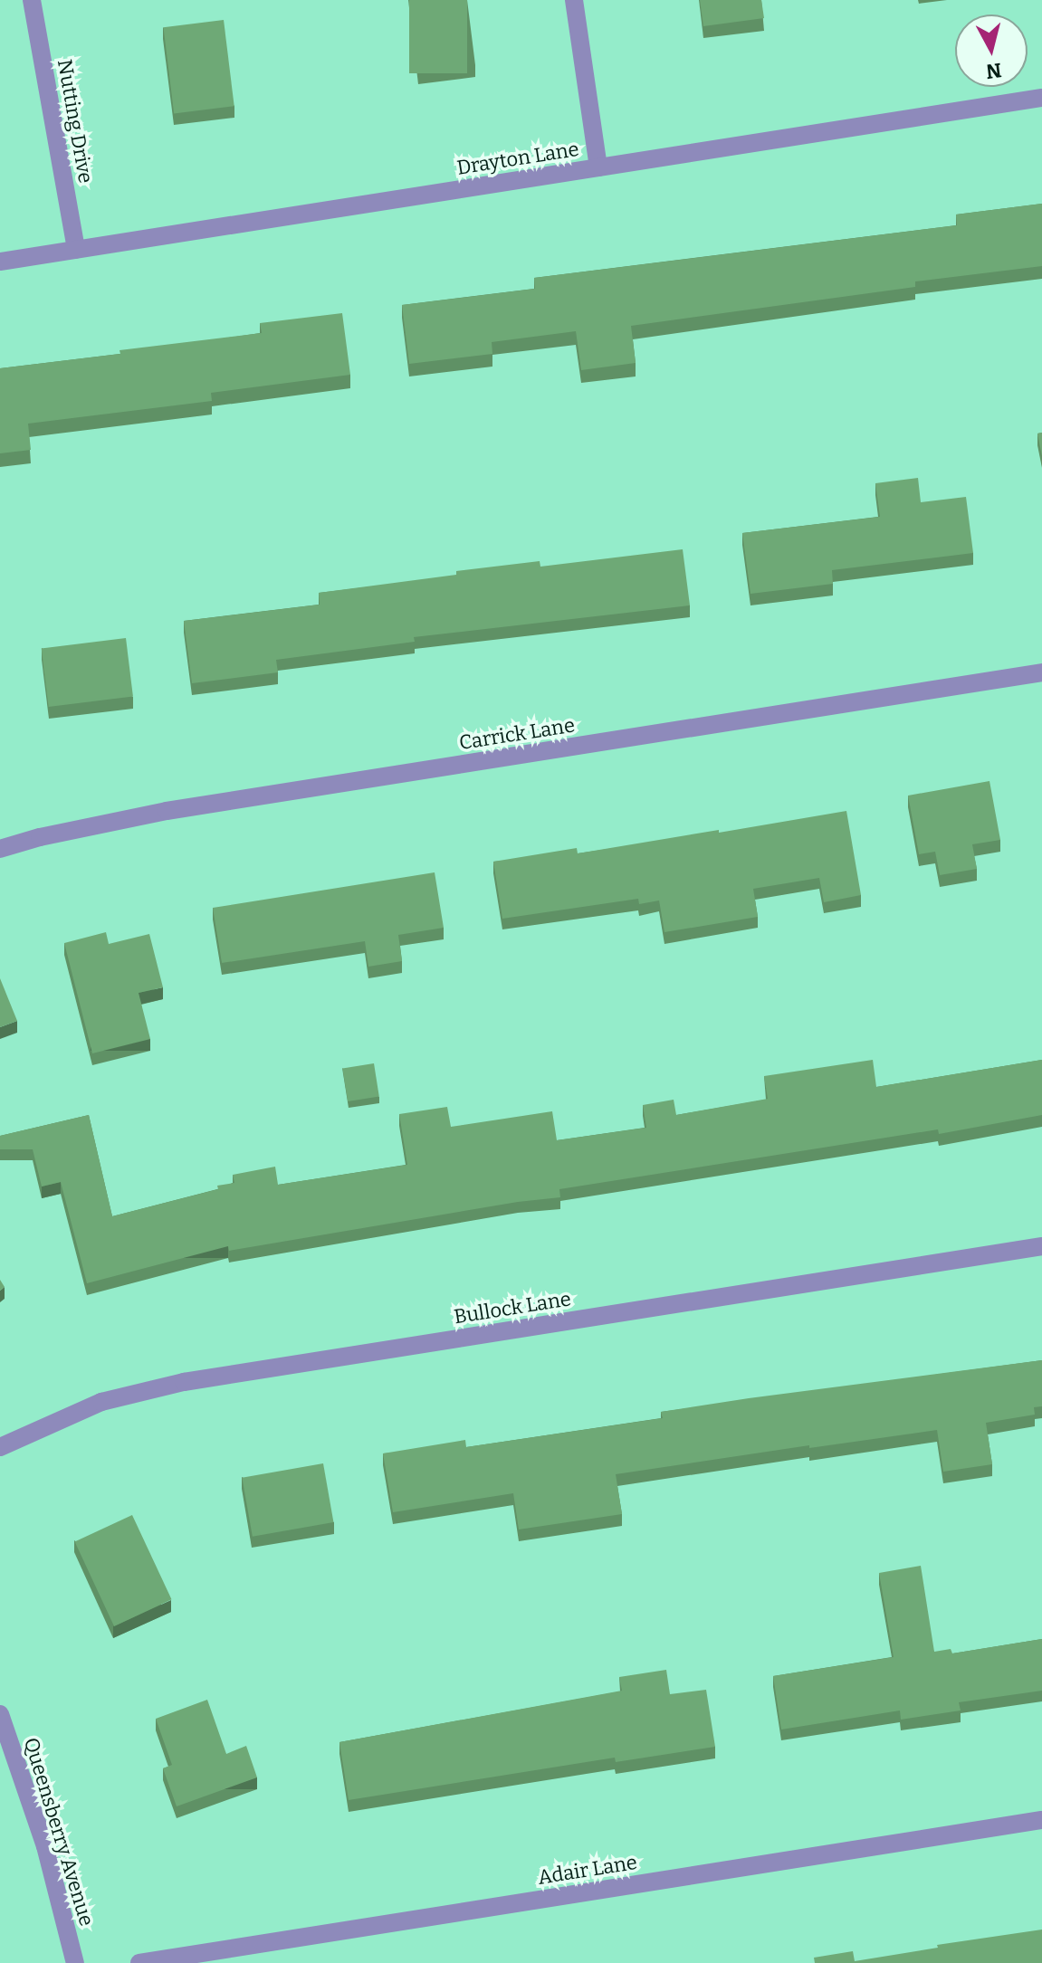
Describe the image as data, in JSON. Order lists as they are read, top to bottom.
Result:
{
  "streets": {
    "street": [
      "Nutting Drive",
      "Drayton Lane",
      "Carrick Lane",
      "Bullock Lane",
      "Queensberry Avenue",
      "Adair Lane"
    ]
  },
  "crossings": [
    ["Nutting Drive", "Drayton Lane"]
  ],
  "north": "bottom"
}
